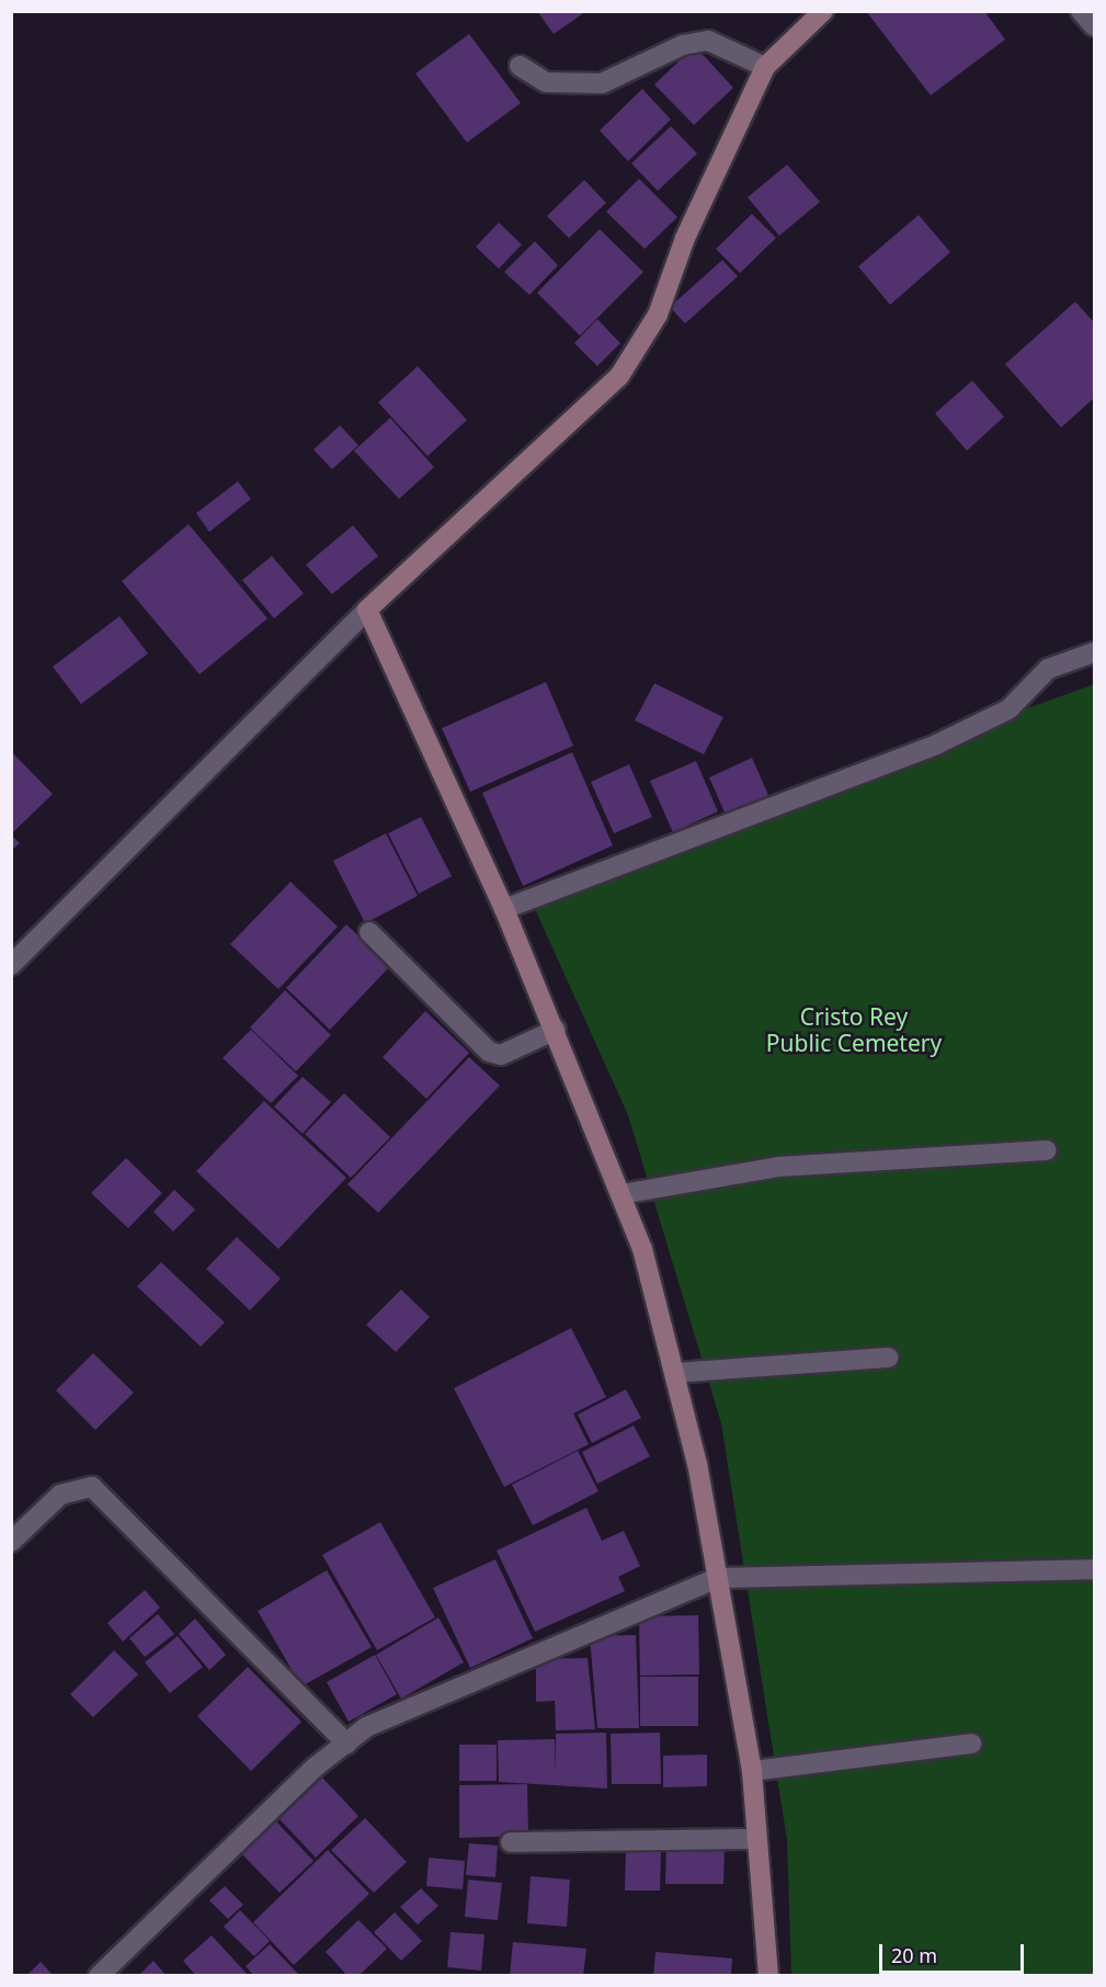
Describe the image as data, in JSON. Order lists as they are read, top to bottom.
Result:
{
  "parks": ["Cristo Rey Public Cemetery"],
  "scale_bar": "20 m"
}
